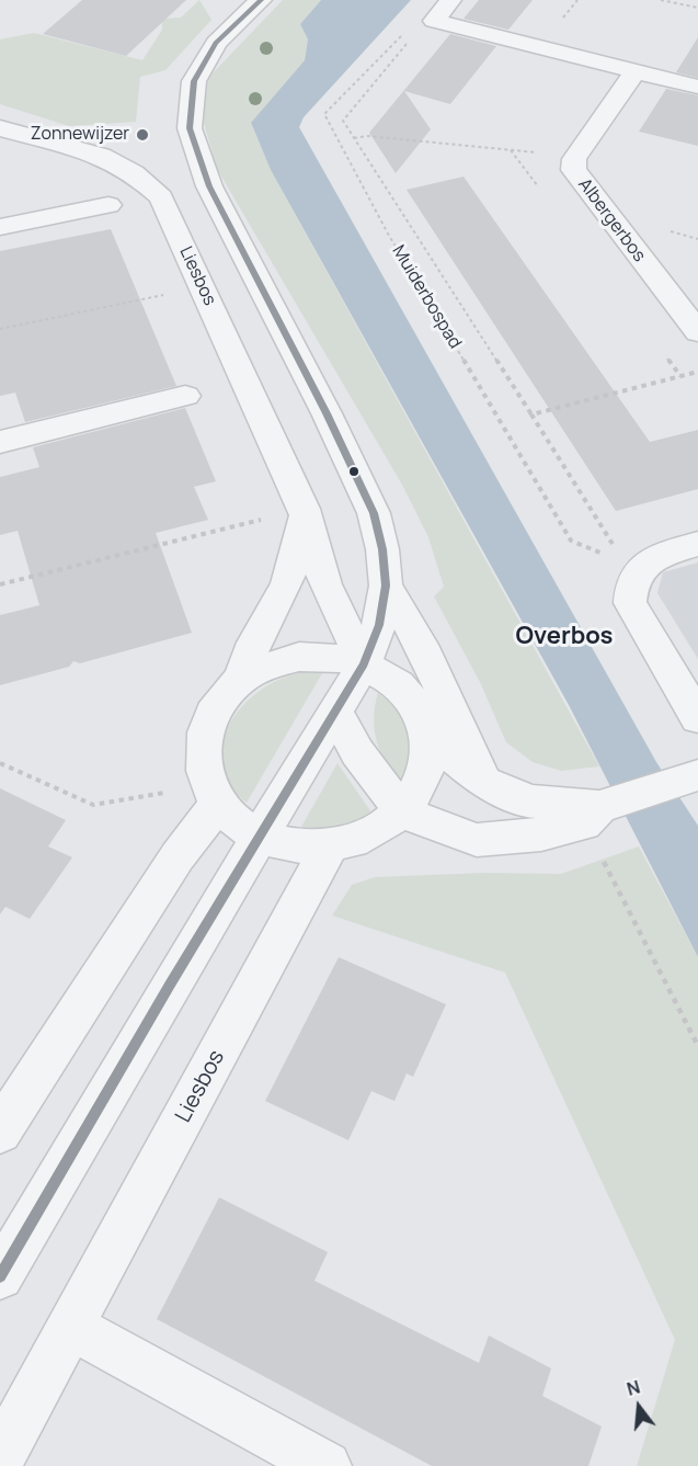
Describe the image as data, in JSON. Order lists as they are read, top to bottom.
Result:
{
  "streets": {
    "street": ["Albergerbos", "Liesbos"],
    "path": ["Muiderbospad"]
  },
  "districts": ["Overbos"],
  "places": ["Zonnewijzer"],
  "north": "top"
}
